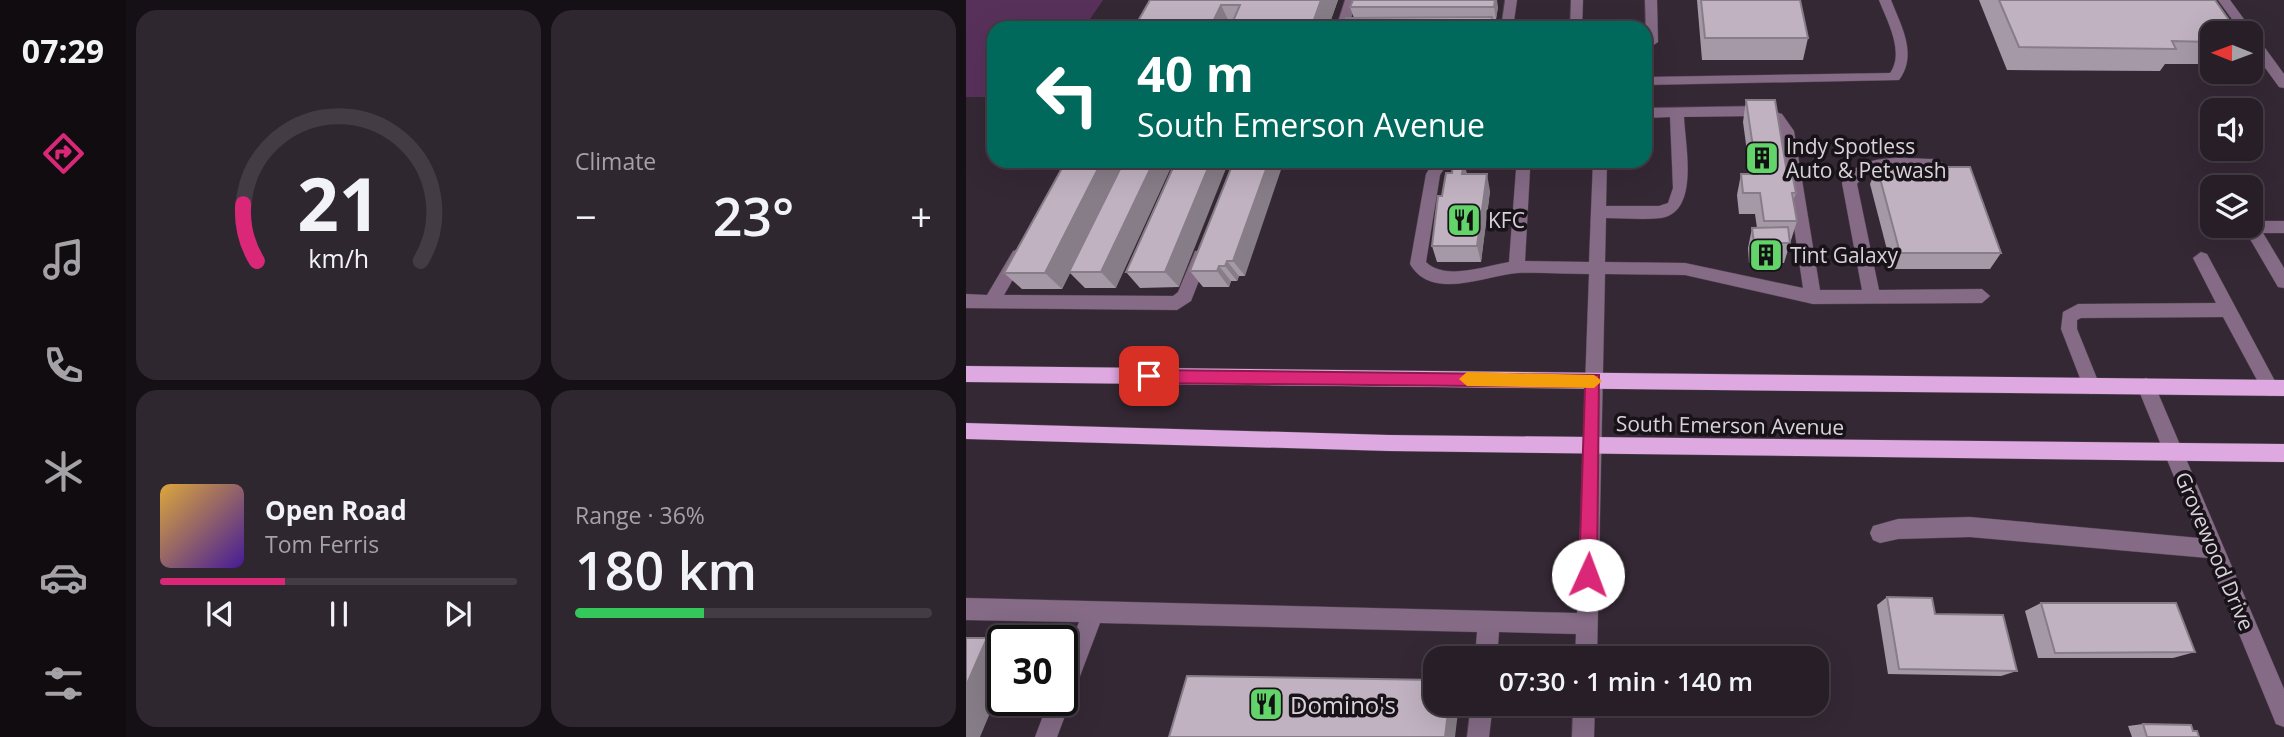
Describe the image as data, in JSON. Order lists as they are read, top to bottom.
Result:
{
  "streets": {
    "main road": ["South Emerson Avenue"],
    "street": ["Grovewood Drive"]
  },
  "crossings": [
    ["South Emerson Avenue", "Grovewood Drive"]
  ],
  "places": {
    "building": ["Indy Spotless Auto & Pet wash", "Tint Galaxy"],
    "restaurant": ["KFC", "Domino's"]
  },
  "north": "left",
  "page": {
    "tabs": "07:29",
    "tile": [
      "Climate",
      ["Range · 36%", "180 km"]
    ],
    "turn": ["40 m", "South Emerson Avenue"],
    "heat": ["−", "23°", "+"],
    "song": ["Open Road", "Tom Ferris"],
    "limit": "30",
    "trip": "07:30 · 1 min · 140 m",
    "gauge": ["21", "km/h"]
  }
}
